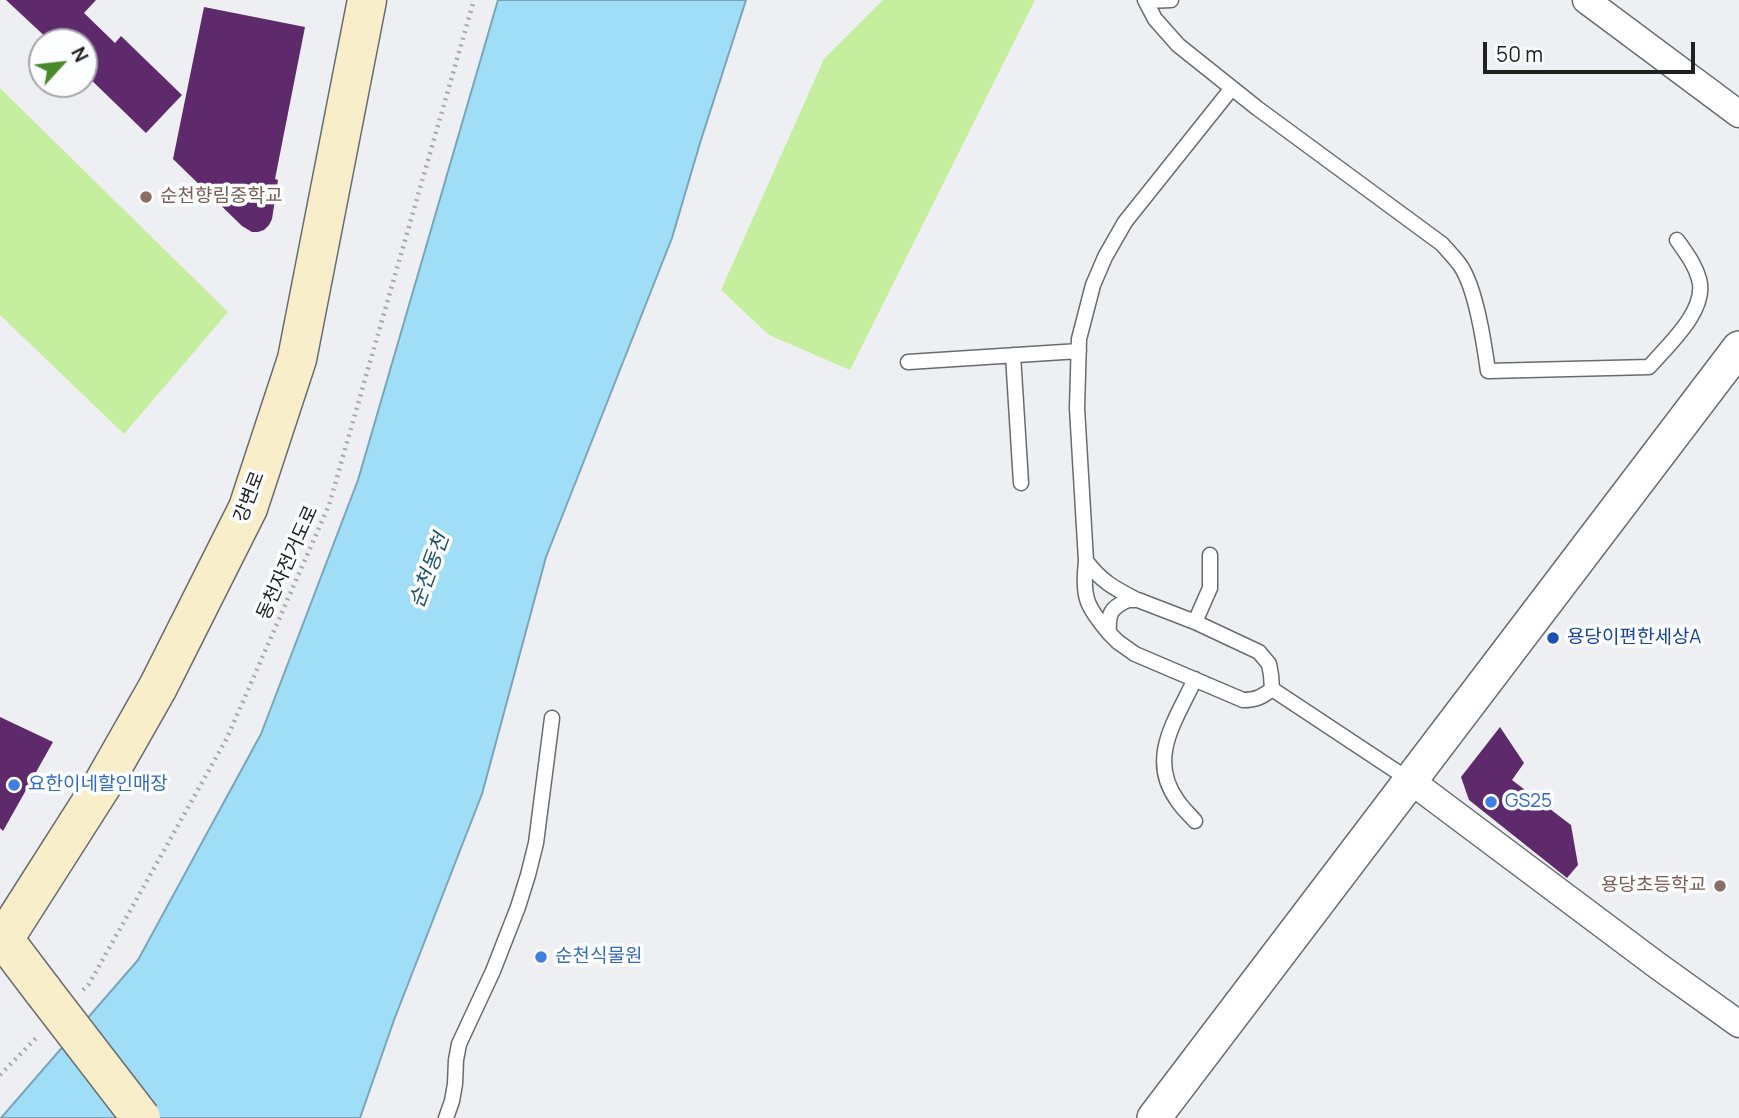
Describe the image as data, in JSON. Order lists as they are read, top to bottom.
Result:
{
  "streets": {
    "main road": ["강변로"],
    "path": ["동천자전거도로"]
  },
  "water": ["순천동천"],
  "places": [
    "순천향림중학교",
    "용당이편한세상A",
    "요한이네할인매장",
    "GS25",
    "용당초등학교",
    "순천식물원"
  ],
  "scale_bar": "50 m",
  "north": "top right"
}
